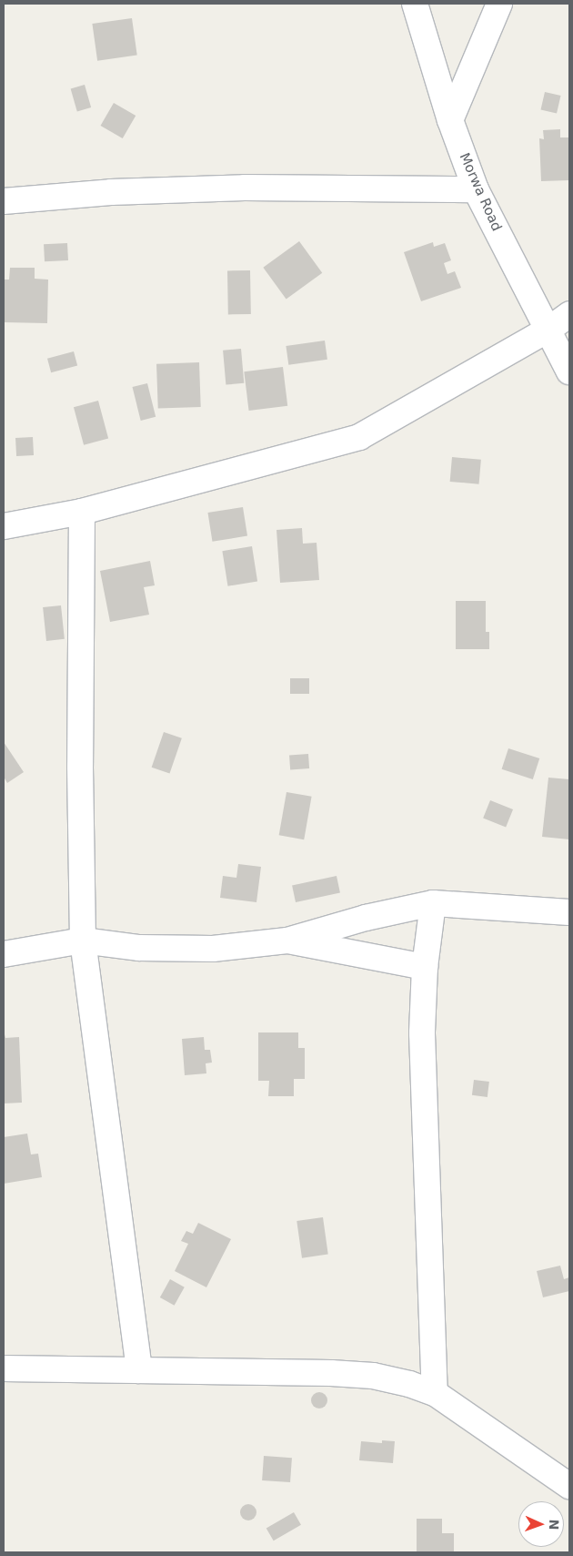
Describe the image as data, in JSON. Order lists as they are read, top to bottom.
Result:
{
  "streets": {
    "street": ["Morwa Road"]
  },
  "north": "right"
}
